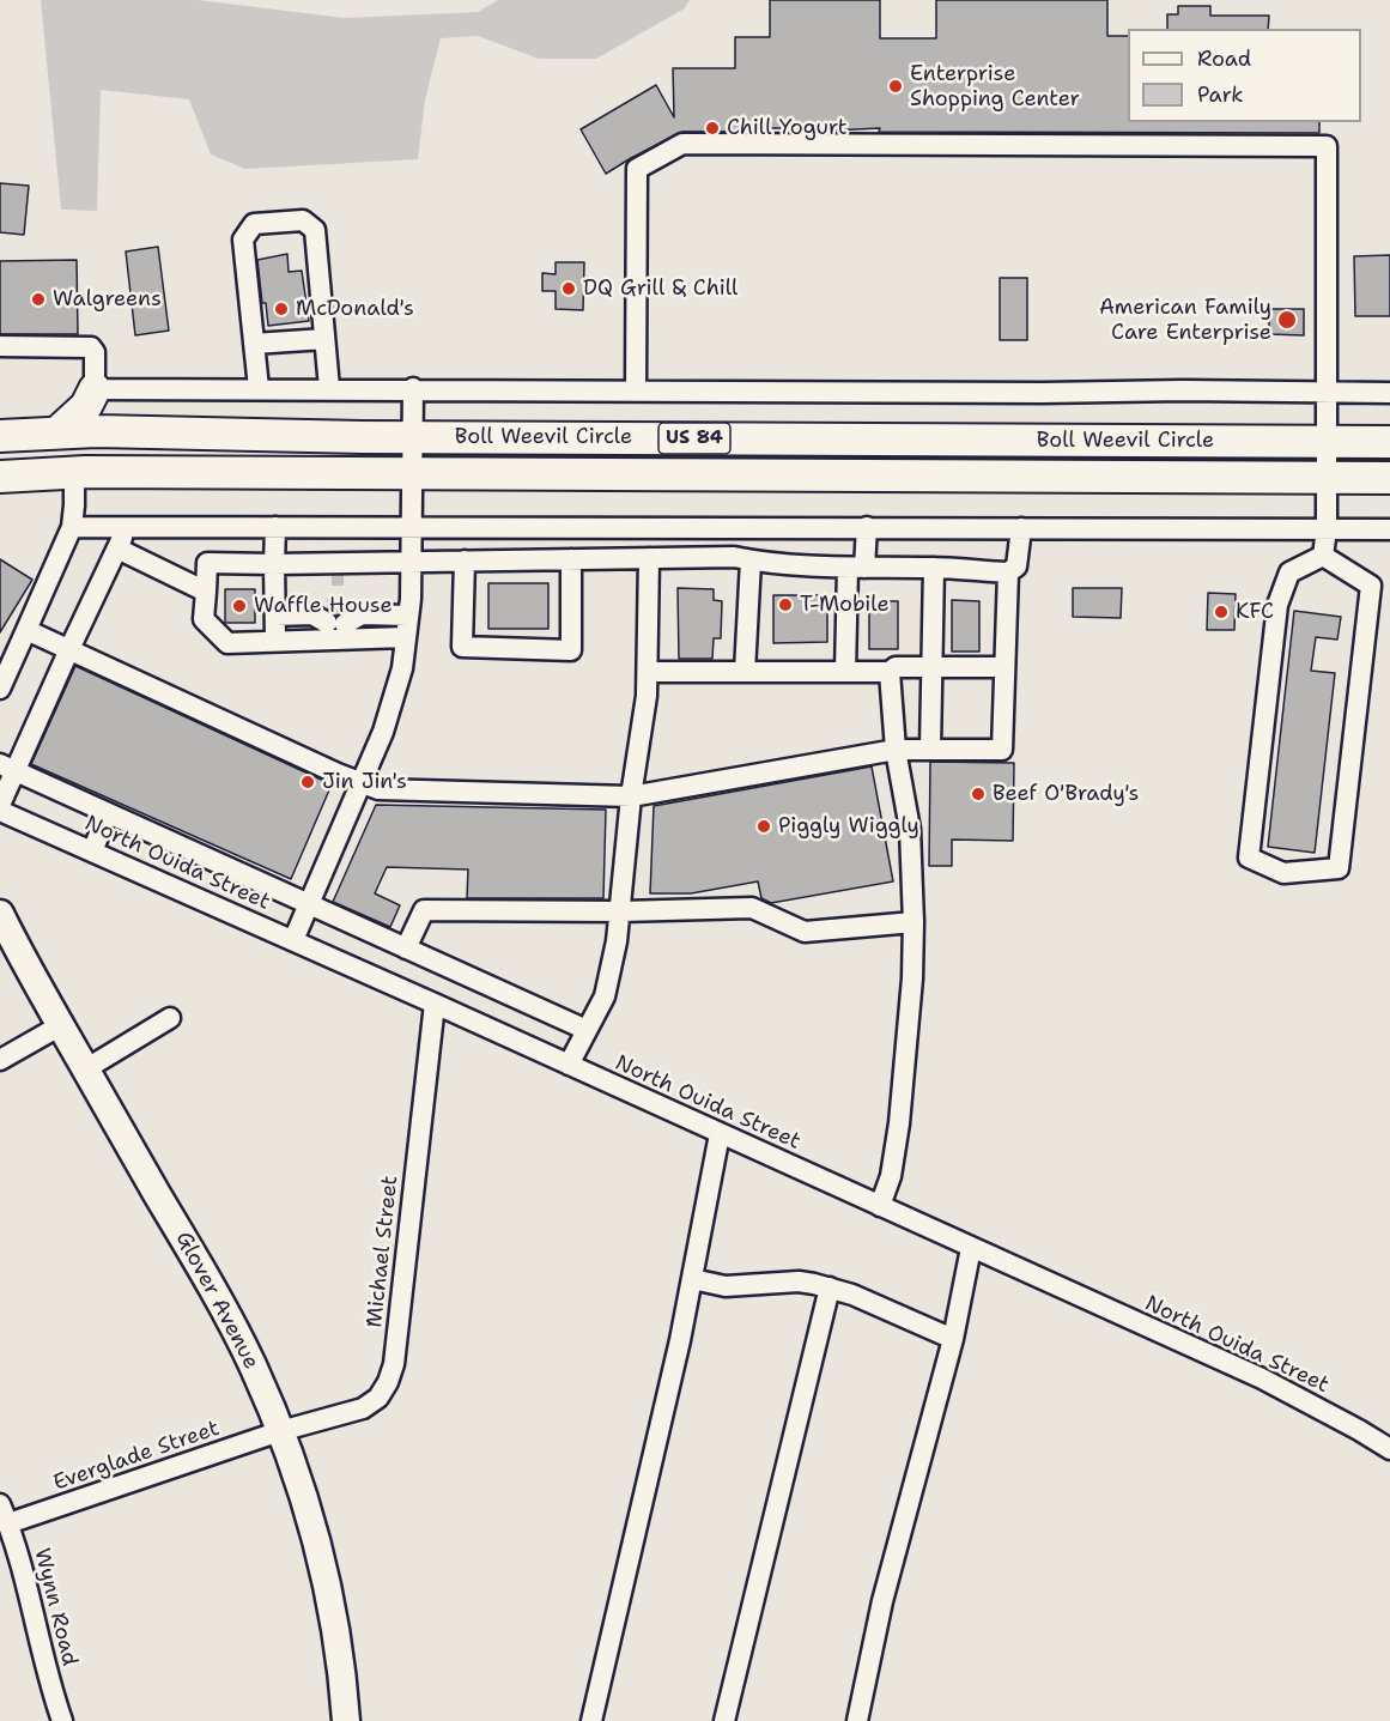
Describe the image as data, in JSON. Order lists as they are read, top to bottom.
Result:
{
  "streets": {
    "highway": ["Boll Weevil Circle", "US 84"],
    "main road": ["Glover Avenue"],
    "street": [
      "North Ouida Street",
      "Michael Street",
      "Everglade Street",
      "Wynn Road"
    ]
  },
  "crossings": [
    ["North Ouida Street", "Michael Street"],
    ["Michael Street", "Glover Avenue"],
    ["Michael Street", "Everglade Street"],
    ["Glover Avenue", "Everglade Street"],
    ["Everglade Street", "Wynn Road"]
  ],
  "places": [
    "Enterprise Shopping Center",
    "Chill Yogurt",
    "DQ Grill & Chill",
    "Walgreens",
    "McDonald's",
    "American Family Care Enterprise",
    "T-Mobile",
    "Waffle House",
    "KFC",
    "Jin Jin's",
    "Beef O'Brady's",
    "Piggly Wiggly"
  ],
  "legend": ["Road", "Park"]
}
